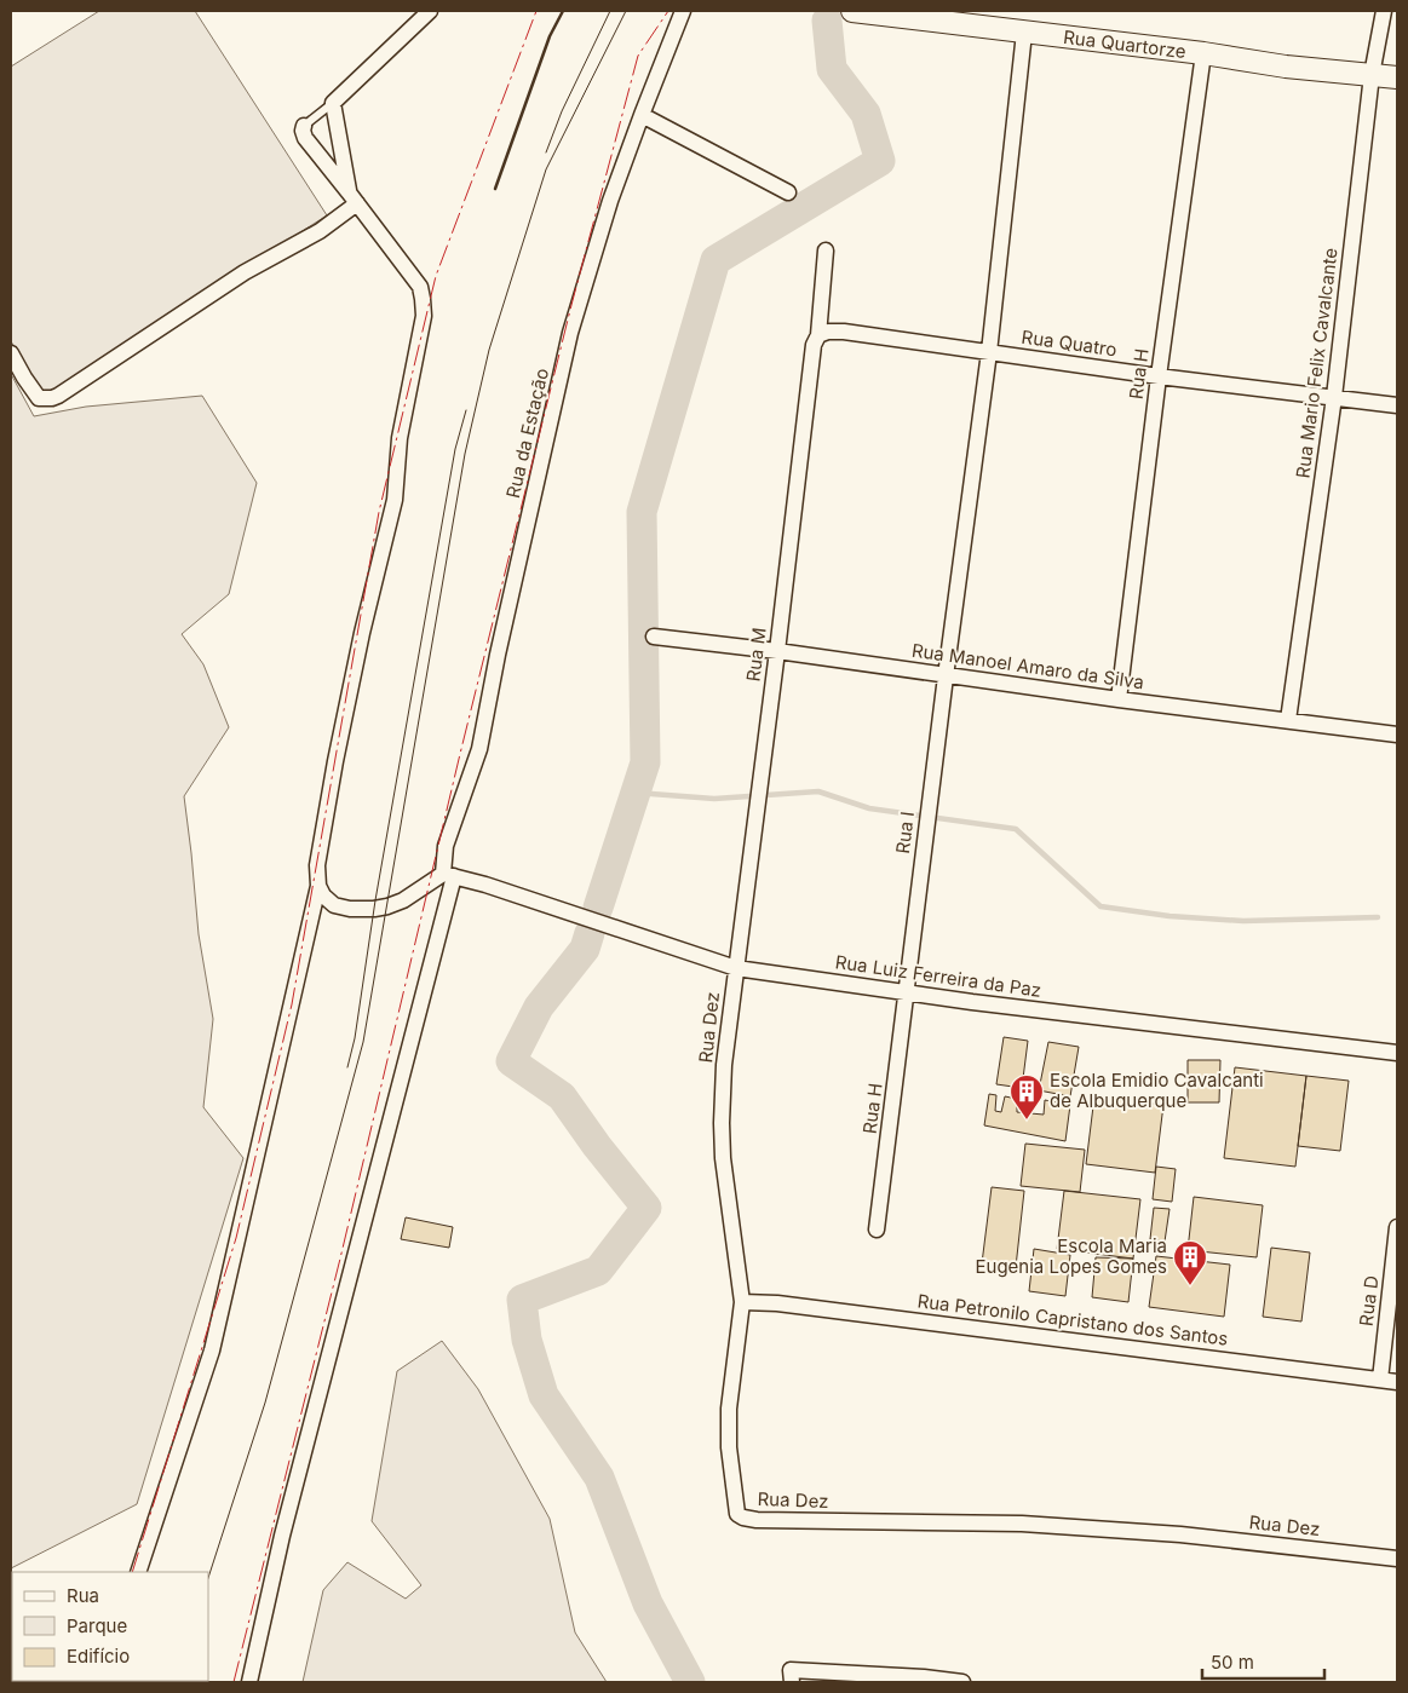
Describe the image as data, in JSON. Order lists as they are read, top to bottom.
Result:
{
  "streets": {
    "street": [
      "Rua Quartorze",
      "Rua Quatro",
      "Rua Mario Felix Cavalcante",
      "Rua H",
      "Rua da Estação",
      "Rua M",
      "Rua Manoel Amaro da Silva",
      "Rua I",
      "Rua Luiz Ferreira da Paz",
      "Rua Dez",
      "Rua D",
      "Rua Petronilo Capristano dos Santos"
    ]
  },
  "crossings": [
    ["Rua Quartorze", "Rua Mario Felix Cavalcante"],
    ["Rua Quartorze", "Rua H"],
    ["Rua Quartorze", "Rua I"],
    ["Rua Quatro", "Rua Mario Felix Cavalcante"],
    ["Rua Quatro", "Rua H"],
    ["Rua Quatro", "Rua M"],
    ["Rua Quatro", "Rua I"],
    ["Rua Mario Felix Cavalcante", "Rua Manoel Amaro da Silva"],
    ["Rua H", "Rua Manoel Amaro da Silva"],
    ["Rua H", "Rua I"],
    ["Rua H", "Rua Luiz Ferreira da Paz"],
    ["Rua da Estação", "Rua Luiz Ferreira da Paz"],
    ["Rua M", "Rua Manoel Amaro da Silva"],
    ["Rua M", "Rua Luiz Ferreira da Paz"],
    ["Rua M", "Rua Dez"],
    ["Rua Manoel Amaro da Silva", "Rua I"],
    ["Rua I", "Rua Luiz Ferreira da Paz"],
    ["Rua Luiz Ferreira da Paz", "Rua Dez"],
    ["Rua Dez", "Rua Petronilo Capristano dos Santos"],
    ["Rua D", "Rua Petronilo Capristano dos Santos"]
  ],
  "places": {
    "building": ["Escola Emidio Cavalcanti de Albuquerque", "Escola Maria Eugenia Lopes Gomes"]
  },
  "legend": ["Rua", "Parque", "Edifício"],
  "scale_bar": "50 m"
}
